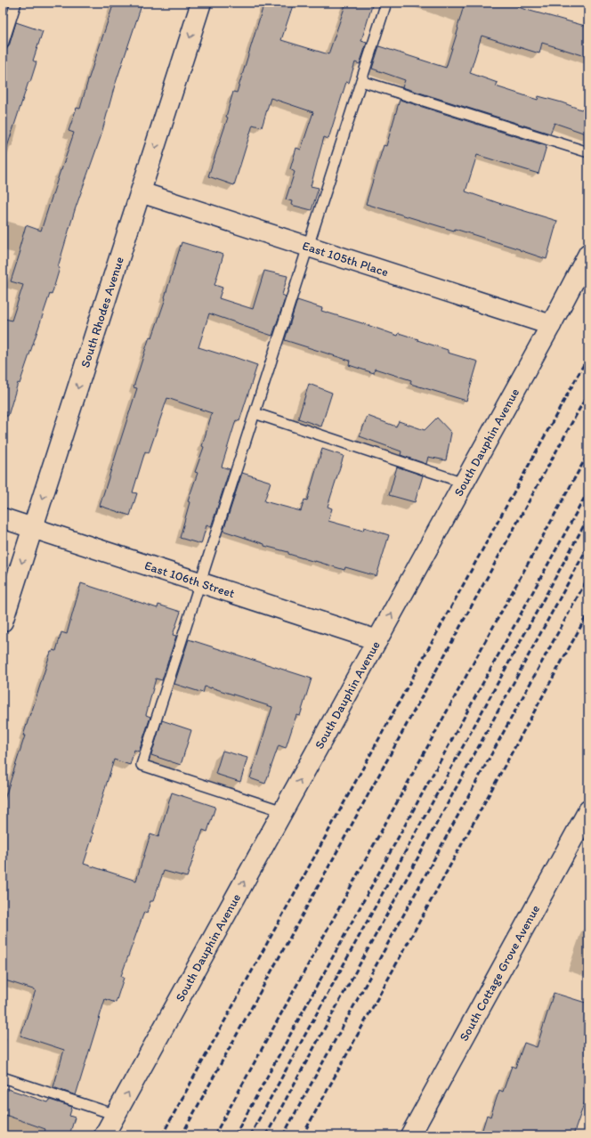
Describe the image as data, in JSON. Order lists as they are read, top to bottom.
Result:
{
  "streets": {
    "street": [
      "East 105th Place",
      "South Rhodes Avenue",
      "South Dauphin Avenue",
      "East 106th Street",
      "South Cottage Grove Avenue"
    ]
  },
  "crossings": [
    ["East 105th Place", "South Rhodes Avenue"],
    ["East 105th Place", "South Dauphin Avenue"],
    ["South Rhodes Avenue", "East 106th Street"],
    ["South Dauphin Avenue", "East 106th Street"]
  ],
  "one_way": ["South Rhodes Avenue", "South Dauphin Avenue"]
}
